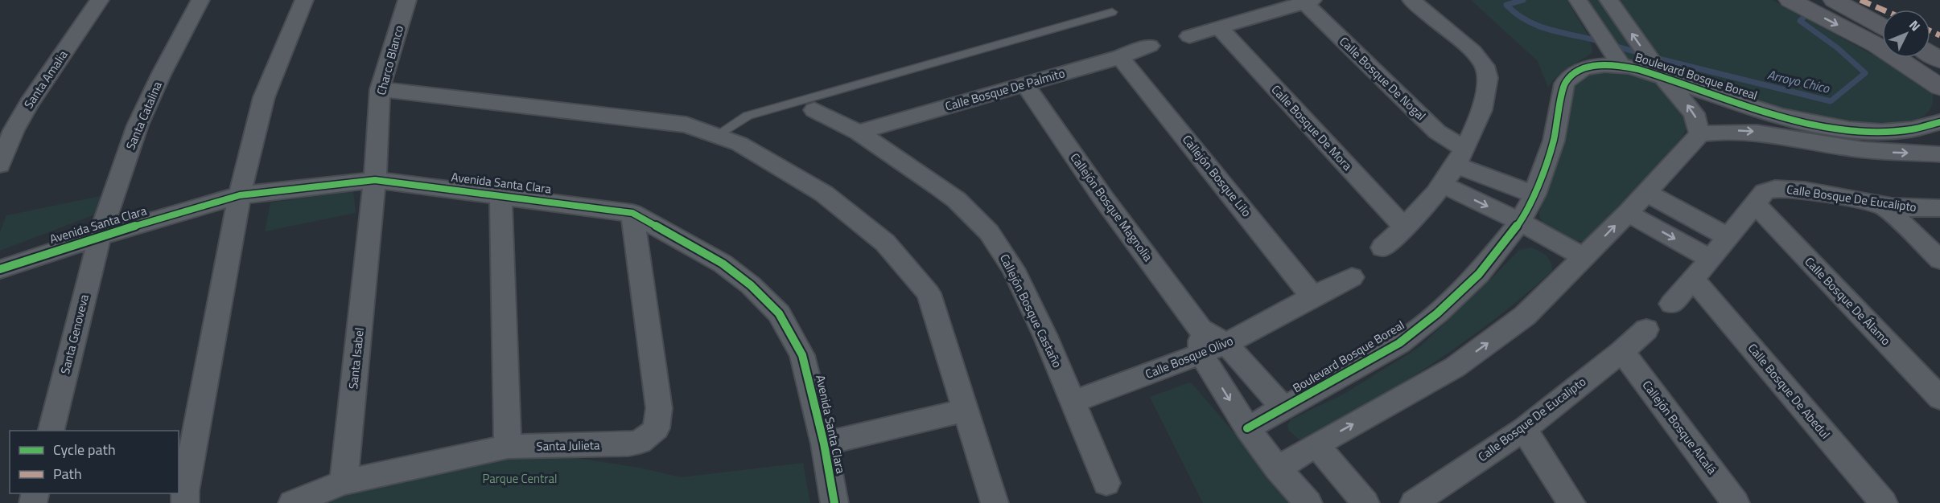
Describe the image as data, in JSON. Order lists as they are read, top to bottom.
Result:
{
  "streets": {
    "street": [
      "Charco Blanco",
      "Boulevard Bosque Boreal",
      "Calle Bosque De Nogal",
      "Santa Amalia",
      "Calle Bosque De Palmito",
      "Santa Catalina",
      "Calle Bosque De Mora",
      "Callejón Bosque Lilo",
      "Avenida Santa Clara",
      "Calle Bosque De Eucalipto",
      "Callejón Bosque Magnolia",
      "Calle Bosque De Álamo",
      "Callejón Bosque Castaño",
      "Santa Genoveva",
      "Calle Bosque Olivo",
      "Santa Isabel",
      "Calle Bosque De Abedul",
      "Callejón Bosque Alcalá",
      "Santa Julieta"
    ]
  },
  "crossings": [
    ["Charco Blanco", "Avenida Santa Clara"],
    ["Charco Blanco", "Santa Isabel"],
    ["Boulevard Bosque Boreal", "Calle Bosque De Nogal"],
    ["Boulevard Bosque Boreal", "Callejón Bosque Magnolia"],
    ["Calle Bosque De Palmito", "Callejón Bosque Lilo"],
    ["Calle Bosque De Palmito", "Callejón Bosque Magnolia"],
    ["Calle Bosque De Palmito", "Callejón Bosque Castaño"],
    ["Santa Catalina", "Avenida Santa Clara"],
    ["Santa Catalina", "Santa Genoveva"],
    ["Callejón Bosque Lilo", "Calle Bosque Olivo"],
    ["Avenida Santa Clara", "Santa Genoveva"],
    ["Avenida Santa Clara", "Santa Isabel"],
    ["Avenida Santa Clara", "Santa Julieta"],
    ["Calle Bosque De Eucalipto", "Calle Bosque De Álamo"],
    ["Calle Bosque De Eucalipto", "Calle Bosque De Abedul"],
    ["Calle Bosque De Eucalipto", "Callejón Bosque Alcalá"],
    ["Callejón Bosque Magnolia", "Calle Bosque Olivo"],
    ["Callejón Bosque Castaño", "Calle Bosque Olivo"]
  ],
  "water": ["Arroyo Chico"],
  "parks": ["Parque Central"],
  "legend": ["Cycle path", "Path"],
  "north": "top right"
}
